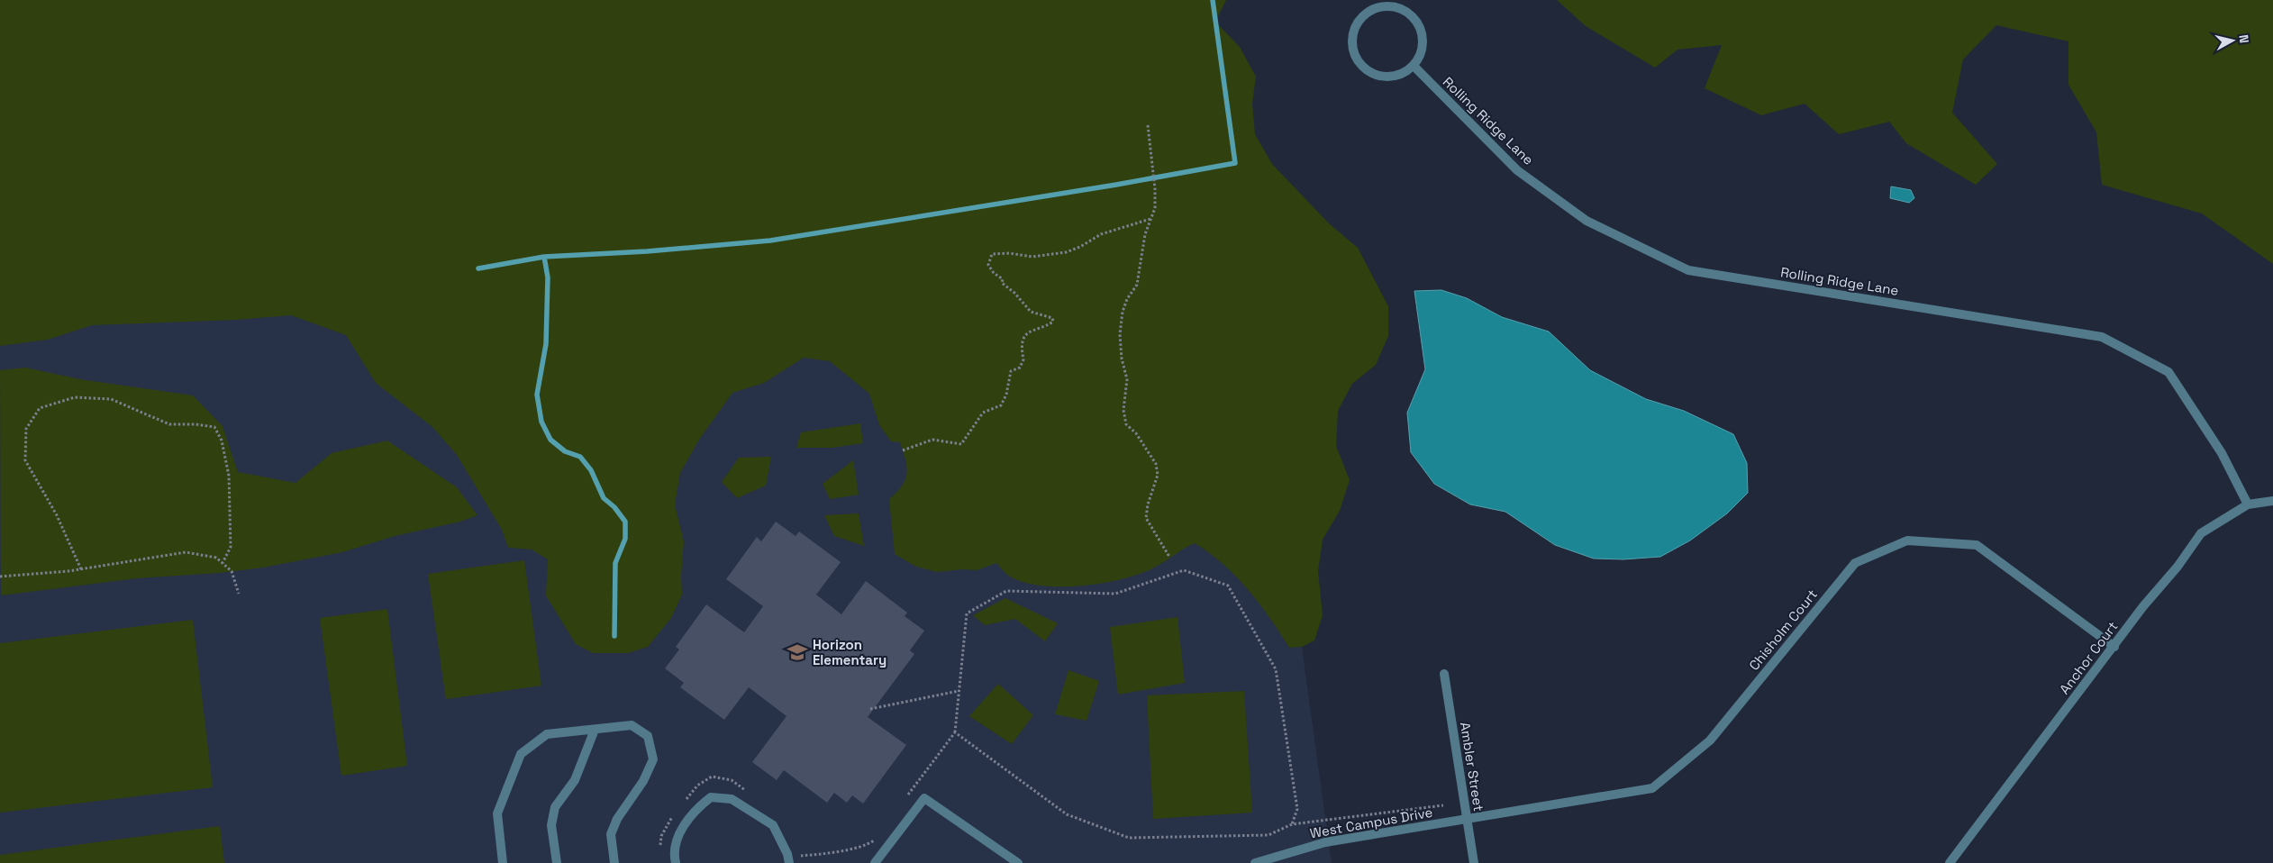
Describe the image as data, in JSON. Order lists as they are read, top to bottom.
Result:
{
  "streets": {
    "street": [
      "Rolling Ridge Lane",
      "Chisholm Court",
      "Anchor Court",
      "Ambler Street",
      "West Campus Drive"
    ]
  },
  "crossings": [
    ["Rolling Ridge Lane", "Anchor Court"],
    ["Chisholm Court", "Anchor Court"],
    ["Chisholm Court", "Ambler Street"],
    ["Chisholm Court", "West Campus Drive"],
    ["Ambler Street", "West Campus Drive"]
  ],
  "places": {
    "school or university": ["Horizon Elementary"]
  },
  "north": "right"
}
